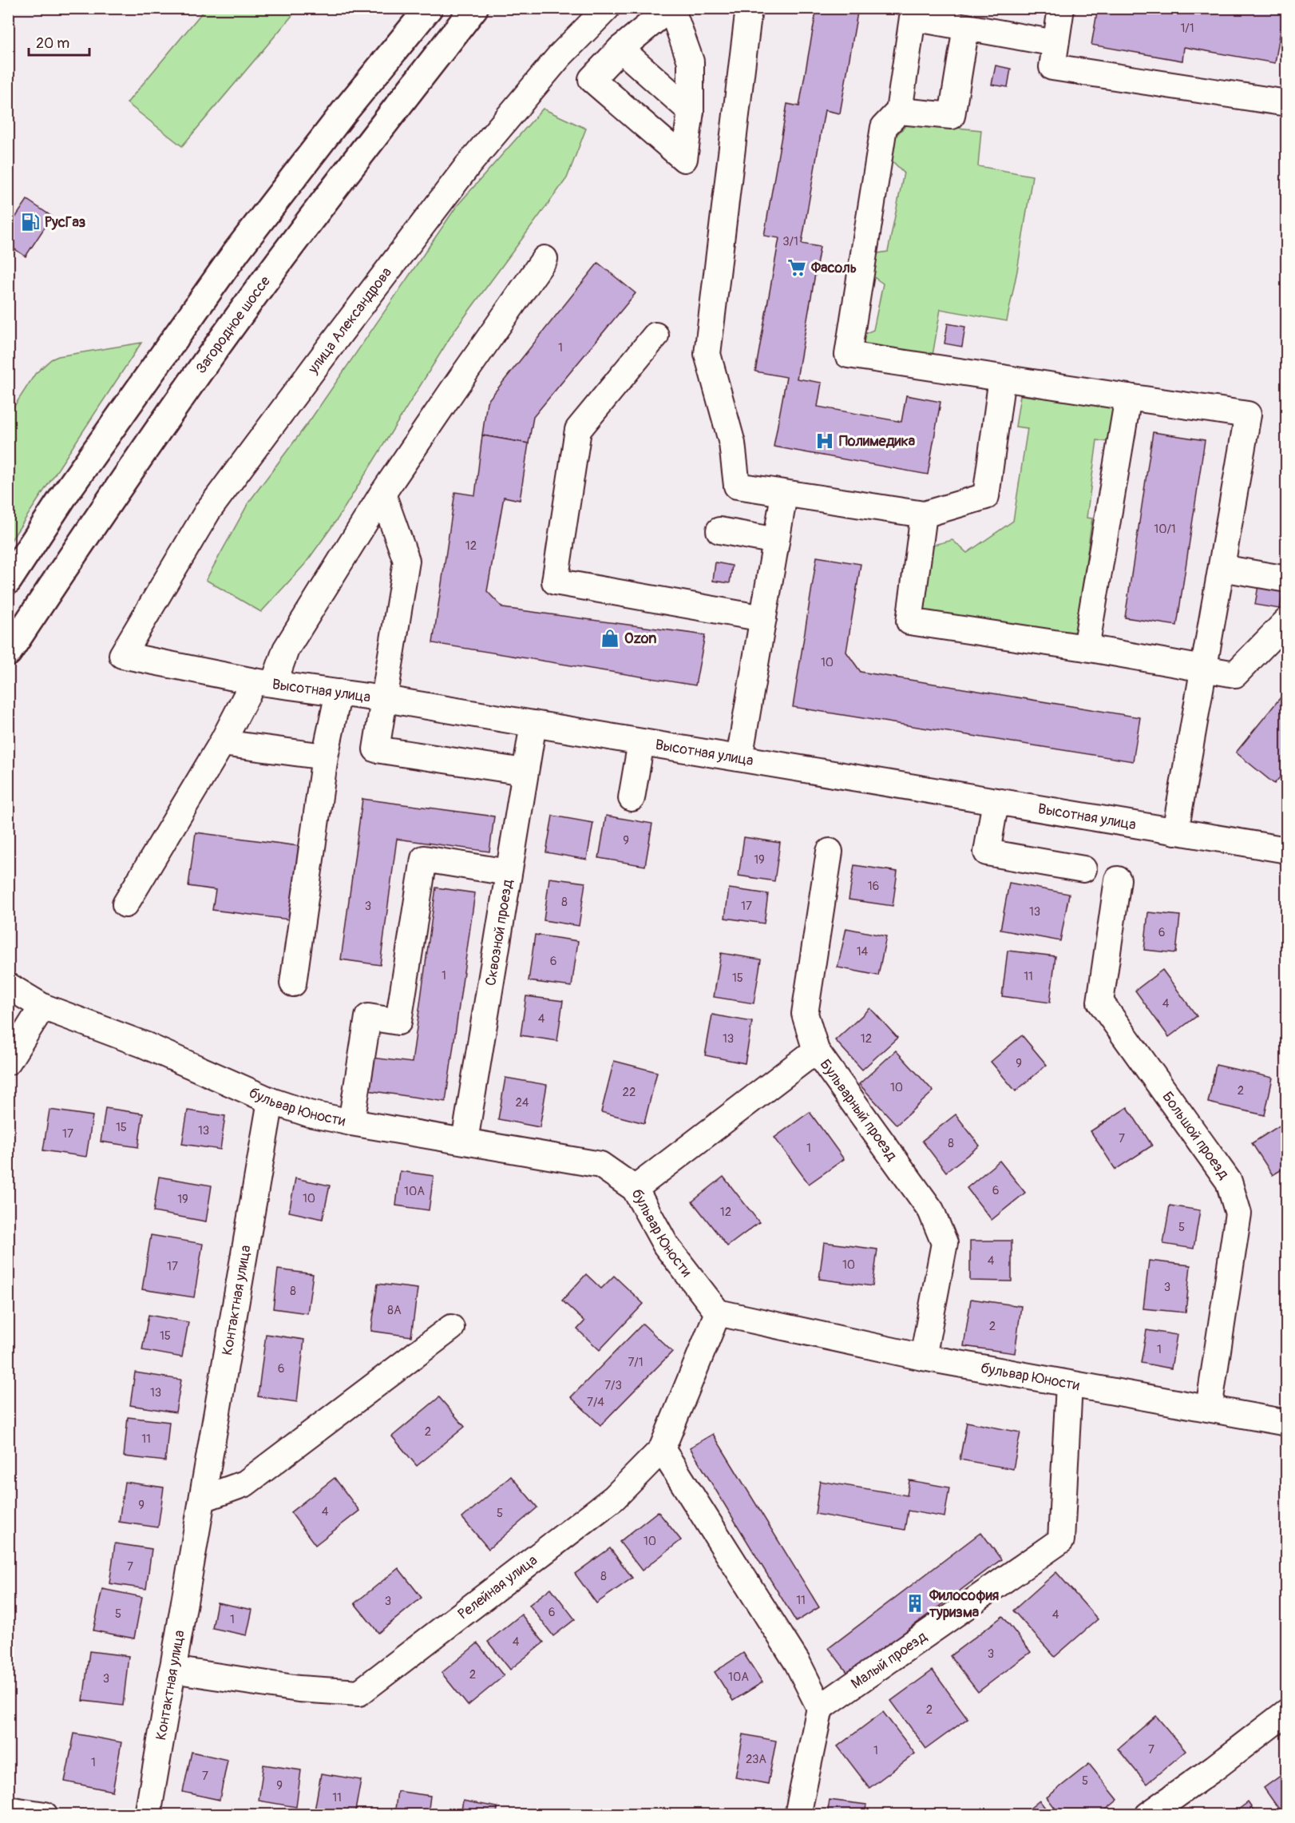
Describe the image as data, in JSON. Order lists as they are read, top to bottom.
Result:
{
  "streets": {
    "highway": ["Загородное шоссе"],
    "street": [
      "улица Александрова",
      "Высотная улица",
      "Сквозной проезд",
      "бульвар Юности",
      "Бульварный проезд",
      "Большой проезд",
      "Контактная улица",
      "Релейная улица",
      "Малый проезд"
    ]
  },
  "crossings": [
    ["улица Александрова", "Высотная улица"],
    ["Высотная улица", "Сквозной проезд"],
    ["Сквозной проезд", "бульвар Юности"],
    ["бульвар Юности", "Бульварный проезд"],
    ["бульвар Юности", "Большой проезд"],
    ["бульвар Юности", "Контактная улица"],
    ["бульвар Юности", "Релейная улица"],
    ["бульвар Юности", "Малый проезд"],
    ["Контактная улица", "Релейная улица"]
  ],
  "places": {
    "fuel station": ["РусГаз"],
    "supermarket": ["Фасоль"],
    "hospital": ["Полимедика"],
    "shop": ["Ozon"],
    "building": ["Философия туризма"]
  },
  "house_numbers": [
    "1/1",
    "3/1",
    "1",
    "10/1",
    "12",
    "10",
    "9",
    "19",
    "16",
    "8",
    "3",
    "17",
    "13",
    "6",
    "14",
    "6",
    "1",
    "11",
    "15",
    "4",
    "4",
    "13",
    "12",
    "9",
    "10",
    "2",
    "22",
    "24",
    "15",
    "13",
    "17",
    "7",
    "8",
    "1",
    "6",
    "10А",
    "10",
    "19",
    "12",
    "5",
    "4",
    "10",
    "17",
    "3",
    "8",
    "8А",
    "2",
    "15",
    "1",
    "7/1",
    "6",
    "7/3",
    "13",
    "7/4",
    "2",
    "11",
    "9",
    "4",
    "5",
    "10",
    "7",
    "8",
    "11",
    "3",
    "6",
    "5",
    "4",
    "1",
    "4",
    "3",
    "2",
    "10А",
    "3",
    "2",
    "7",
    "1",
    "23А",
    "1",
    "7",
    "5",
    "9",
    "11"
  ],
  "scale_bar": "20 m"
}
